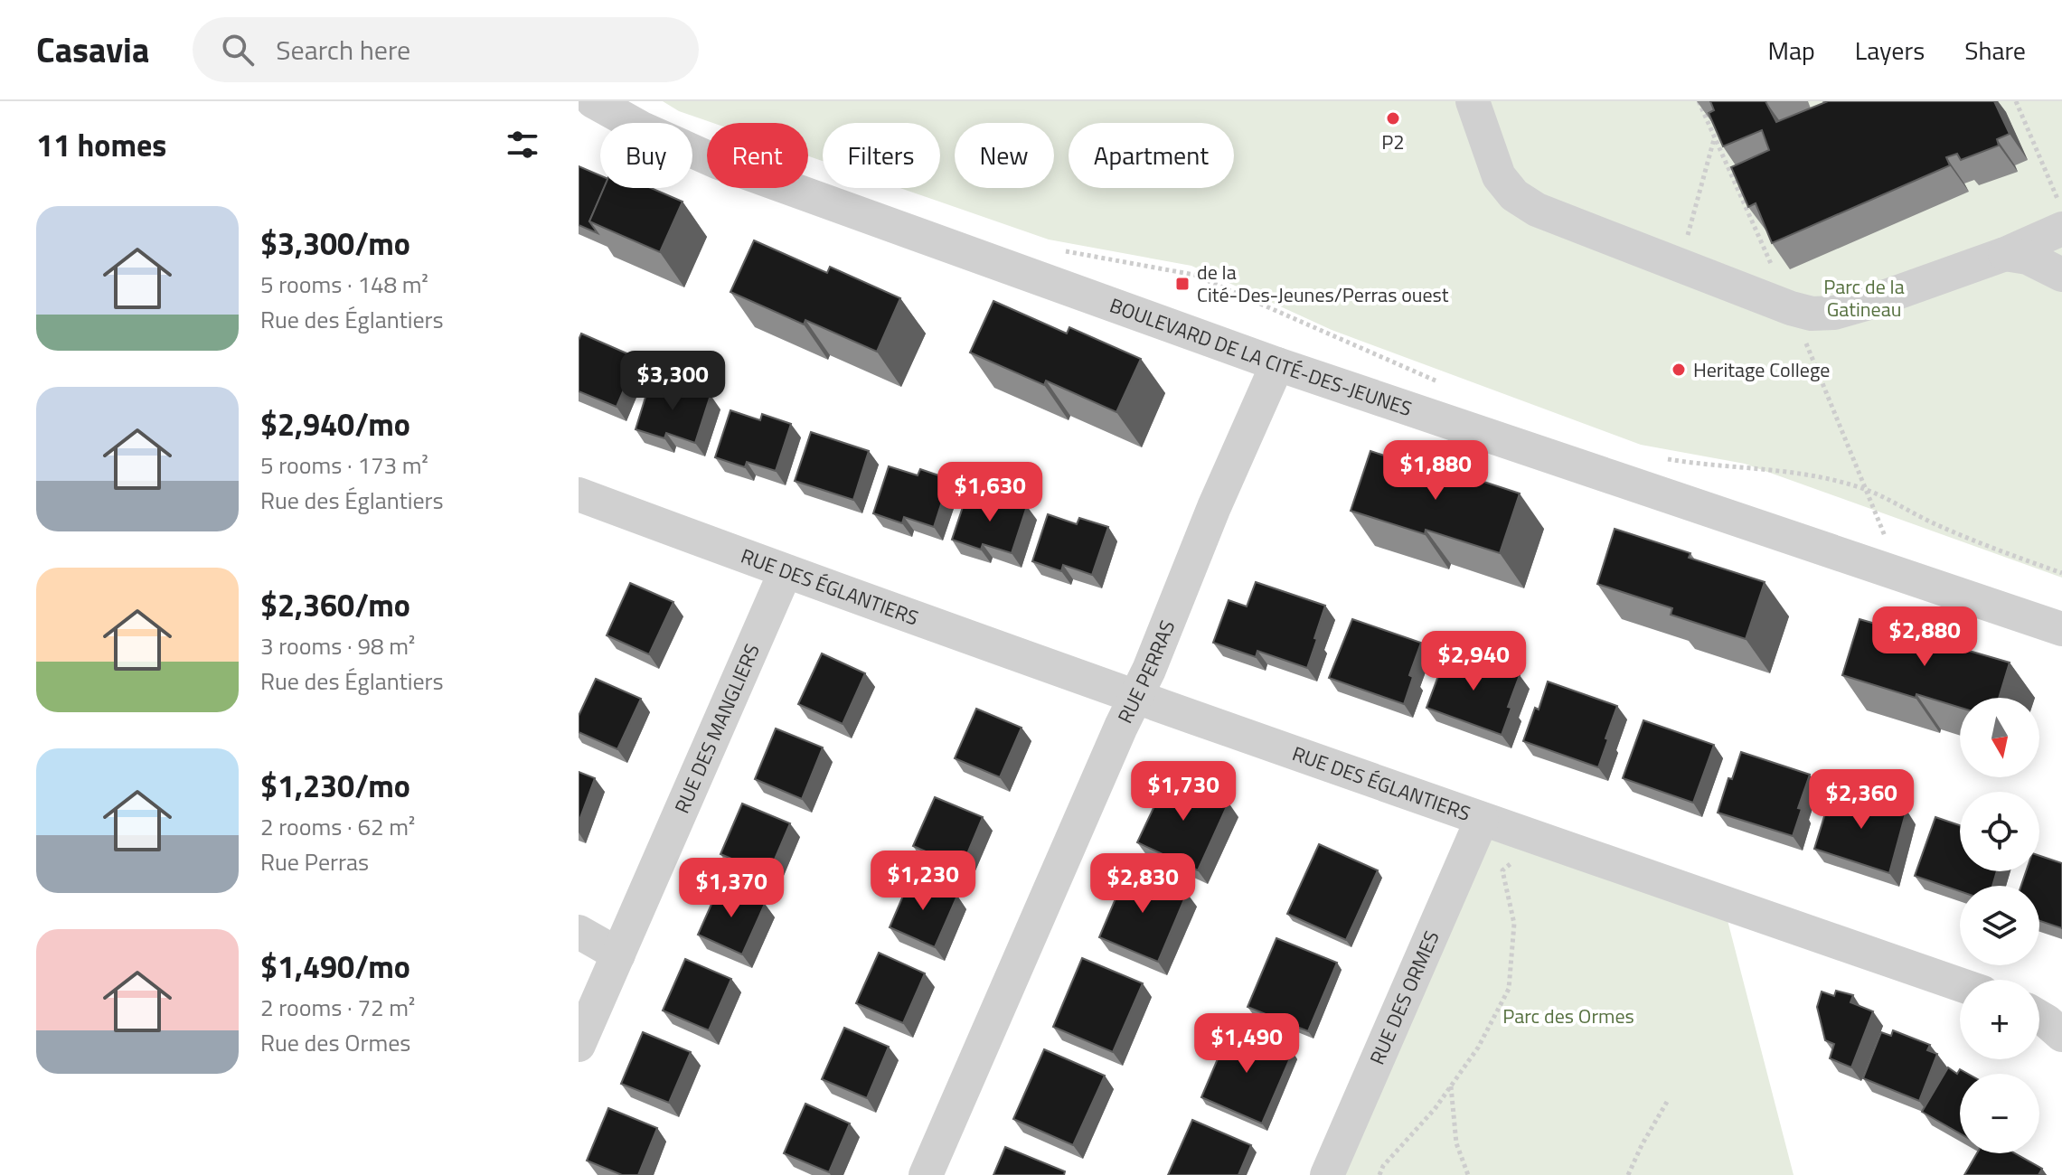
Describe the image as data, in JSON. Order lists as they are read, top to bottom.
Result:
{
  "streets": {
    "street": [
      "BOULEVARD DE LA CITÉ-DES-JEUNES",
      "RUE DES ÉGLANTIERS",
      "RUE PERRAS",
      "RUE DES MANGLIERS",
      "RUE DES ORMES"
    ]
  },
  "crossings": [
    ["BOULEVARD DE LA CITÉ-DES-JEUNES", "RUE PERRAS"],
    ["RUE DES ÉGLANTIERS", "RUE PERRAS"],
    ["RUE DES ÉGLANTIERS", "RUE DES MANGLIERS"],
    ["RUE DES ÉGLANTIERS", "RUE DES ORMES"]
  ],
  "parks": ["Parc de la Gatineau", "Parc des Ormes"],
  "places": {
    "other": ["P2", "Heritage College"],
    "transit": ["de la Cité-Des-Jeunes/Perras ouest"]
  },
  "north": "bottom",
  "page": {
    "header": "Casavia",
    "search": "Search here",
    "nav": ["Map", "Layers", "Share"],
    "heading": "11 homes",
    "chip": [
      "Buy",
      "Rent",
      "Filters",
      "New",
      "Apartment"
    ],
    "list": [
      {
        "name": "$3,300/mo",
        "note": "5 rooms · 148 m² · Rue des Églantiers"
      },
      {
        "name": "$2,940/mo",
        "note": "5 rooms · 173 m² · Rue des Églantiers"
      },
      {
        "name": "$2,360/mo",
        "note": "3 rooms · 98 m² · Rue des Églantiers"
      },
      {
        "name": "$1,230/mo",
        "note": "2 rooms · 62 m² · Rue Perras"
      },
      {
        "name": "$1,490/mo",
        "note": "2 rooms · 72 m² · Rue des Ormes"
      }
    ],
    "price": [
      "$3,300",
      "$1,880",
      "$1,630",
      "$2,880",
      "$2,940",
      "$1,730",
      "$2,360",
      "$1,230",
      "$2,830",
      "$1,370",
      "$1,490"
    ],
    "map_buttons": ["+", "−"]
  }
}
